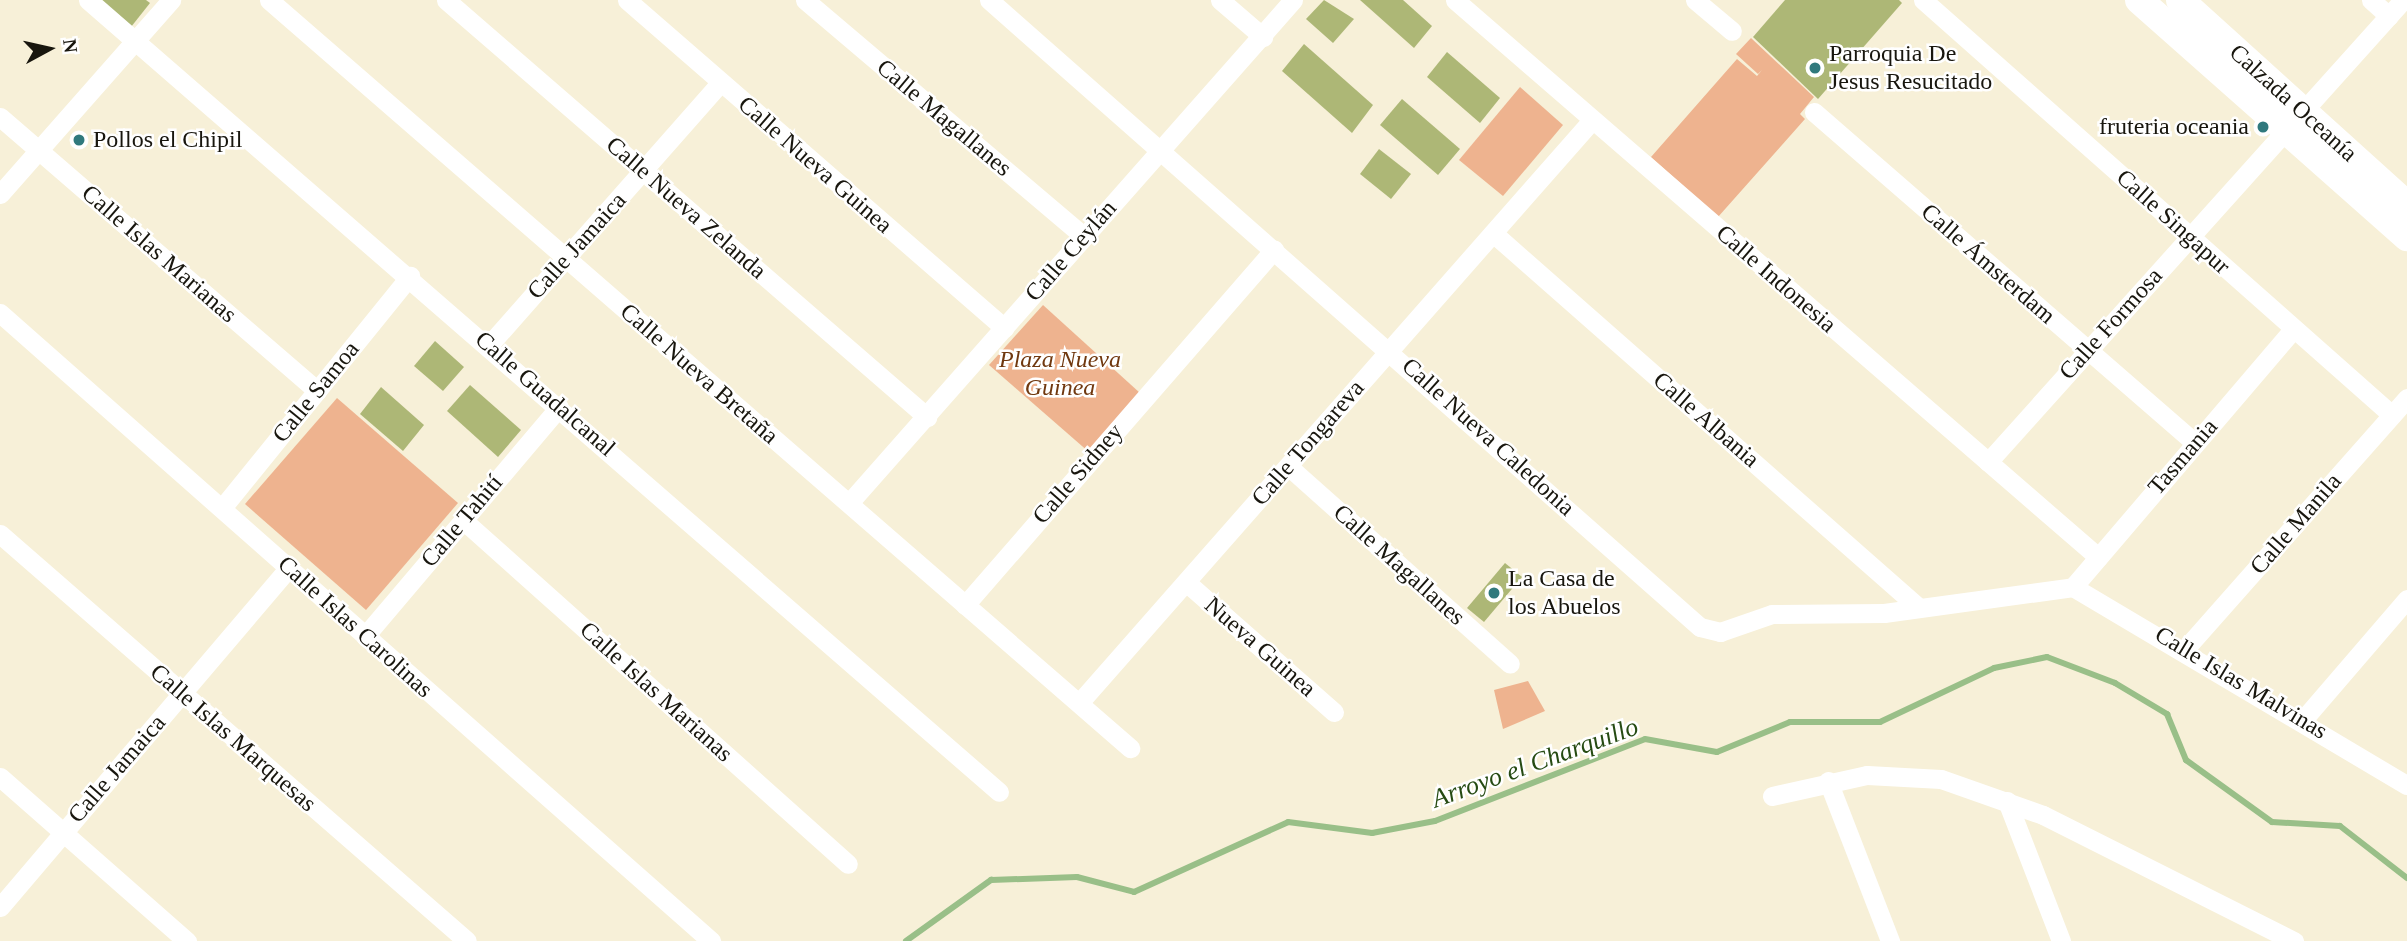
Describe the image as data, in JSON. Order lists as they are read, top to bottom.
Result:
{
  "streets": {
    "street": [
      "Calzada Oceanía",
      "Calle Magallanes",
      "Calle Nueva Guinea",
      "Calle Nueva Zelanda",
      "Calle Singapur",
      "Calle Jamaica",
      "Calle Ceylán",
      "Calle Islas Marianas",
      "Calle Ámsterdam",
      "Calle Indonesia",
      "Calle Formosa",
      "Calle Nueva Bretaña",
      "Calle Samoa",
      "Calle Guadalcanal",
      "Calle Albania",
      "Calle Nueva Caledonia",
      "Calle Tongareva",
      "Tasmania",
      "Calle Sidney",
      "Calle Tahití",
      "Calle Manila",
      "Calle Islas Carolinas",
      "Nueva Guinea",
      "Calle Islas Malvinas",
      "Calle Islas Marquesas"
    ]
  },
  "crossings": [
    ["Calzada Oceanía", "Calle Formosa"],
    ["Calle Magallanes", "Calle Ceylán"],
    ["Calle Magallanes", "Calle Tongareva"],
    ["Calle Nueva Guinea", "Calle Jamaica"],
    ["Calle Nueva Guinea", "Calle Ceylán"],
    ["Calle Nueva Zelanda", "Calle Jamaica"],
    ["Calle Nueva Zelanda", "Calle Ceylán"],
    ["Calle Singapur", "Calle Formosa"],
    ["Calle Singapur", "Tasmania"],
    ["Calle Singapur", "Calle Manila"],
    ["Calle Jamaica", "Calle Nueva Bretaña"],
    ["Calle Jamaica", "Calle Guadalcanal"],
    ["Calle Jamaica", "Calle Islas Carolinas"],
    ["Calle Jamaica", "Calle Islas Marquesas"],
    ["Calle Ceylán", "Calle Nueva Bretaña"],
    ["Calle Ceylán", "Calle Nueva Caledonia"],
    ["Calle Islas Marianas", "Calle Samoa"],
    ["Calle Islas Marianas", "Calle Tahití"],
    ["Calle Ámsterdam", "Calle Formosa"],
    ["Calle Ámsterdam", "Tasmania"],
    ["Calle Indonesia", "Calle Formosa"],
    ["Calle Indonesia", "Calle Tongareva"],
    ["Calle Indonesia", "Tasmania"],
    ["Calle Nueva Bretaña", "Calle Tongareva"],
    ["Calle Nueva Bretaña", "Calle Sidney"],
    ["Calle Samoa", "Calle Guadalcanal"],
    ["Calle Samoa", "Calle Islas Carolinas"],
    ["Calle Guadalcanal", "Calle Tahití"],
    ["Calle Albania", "Calle Nueva Caledonia"],
    ["Calle Albania", "Calle Tongareva"],
    ["Calle Nueva Caledonia", "Calle Tongareva"],
    ["Calle Nueva Caledonia", "Tasmania"],
    ["Calle Nueva Caledonia", "Calle Sidney"],
    ["Calle Nueva Caledonia", "Calle Islas Malvinas"],
    ["Calle Tongareva", "Nueva Guinea"],
    ["Tasmania", "Calle Islas Malvinas"],
    ["Calle Tahití", "Calle Islas Carolinas"],
    ["Calle Manila", "Calle Islas Malvinas"]
  ],
  "water": ["Arroyo el Charquillo"],
  "parks": ["Plaza Nueva Guinea"],
  "places": [
    "Parroquia De Jesus Resucitado",
    "fruteria oceania",
    "Pollos el Chipil",
    "La Casa de los Abuelos"
  ],
  "north": "right"
}
